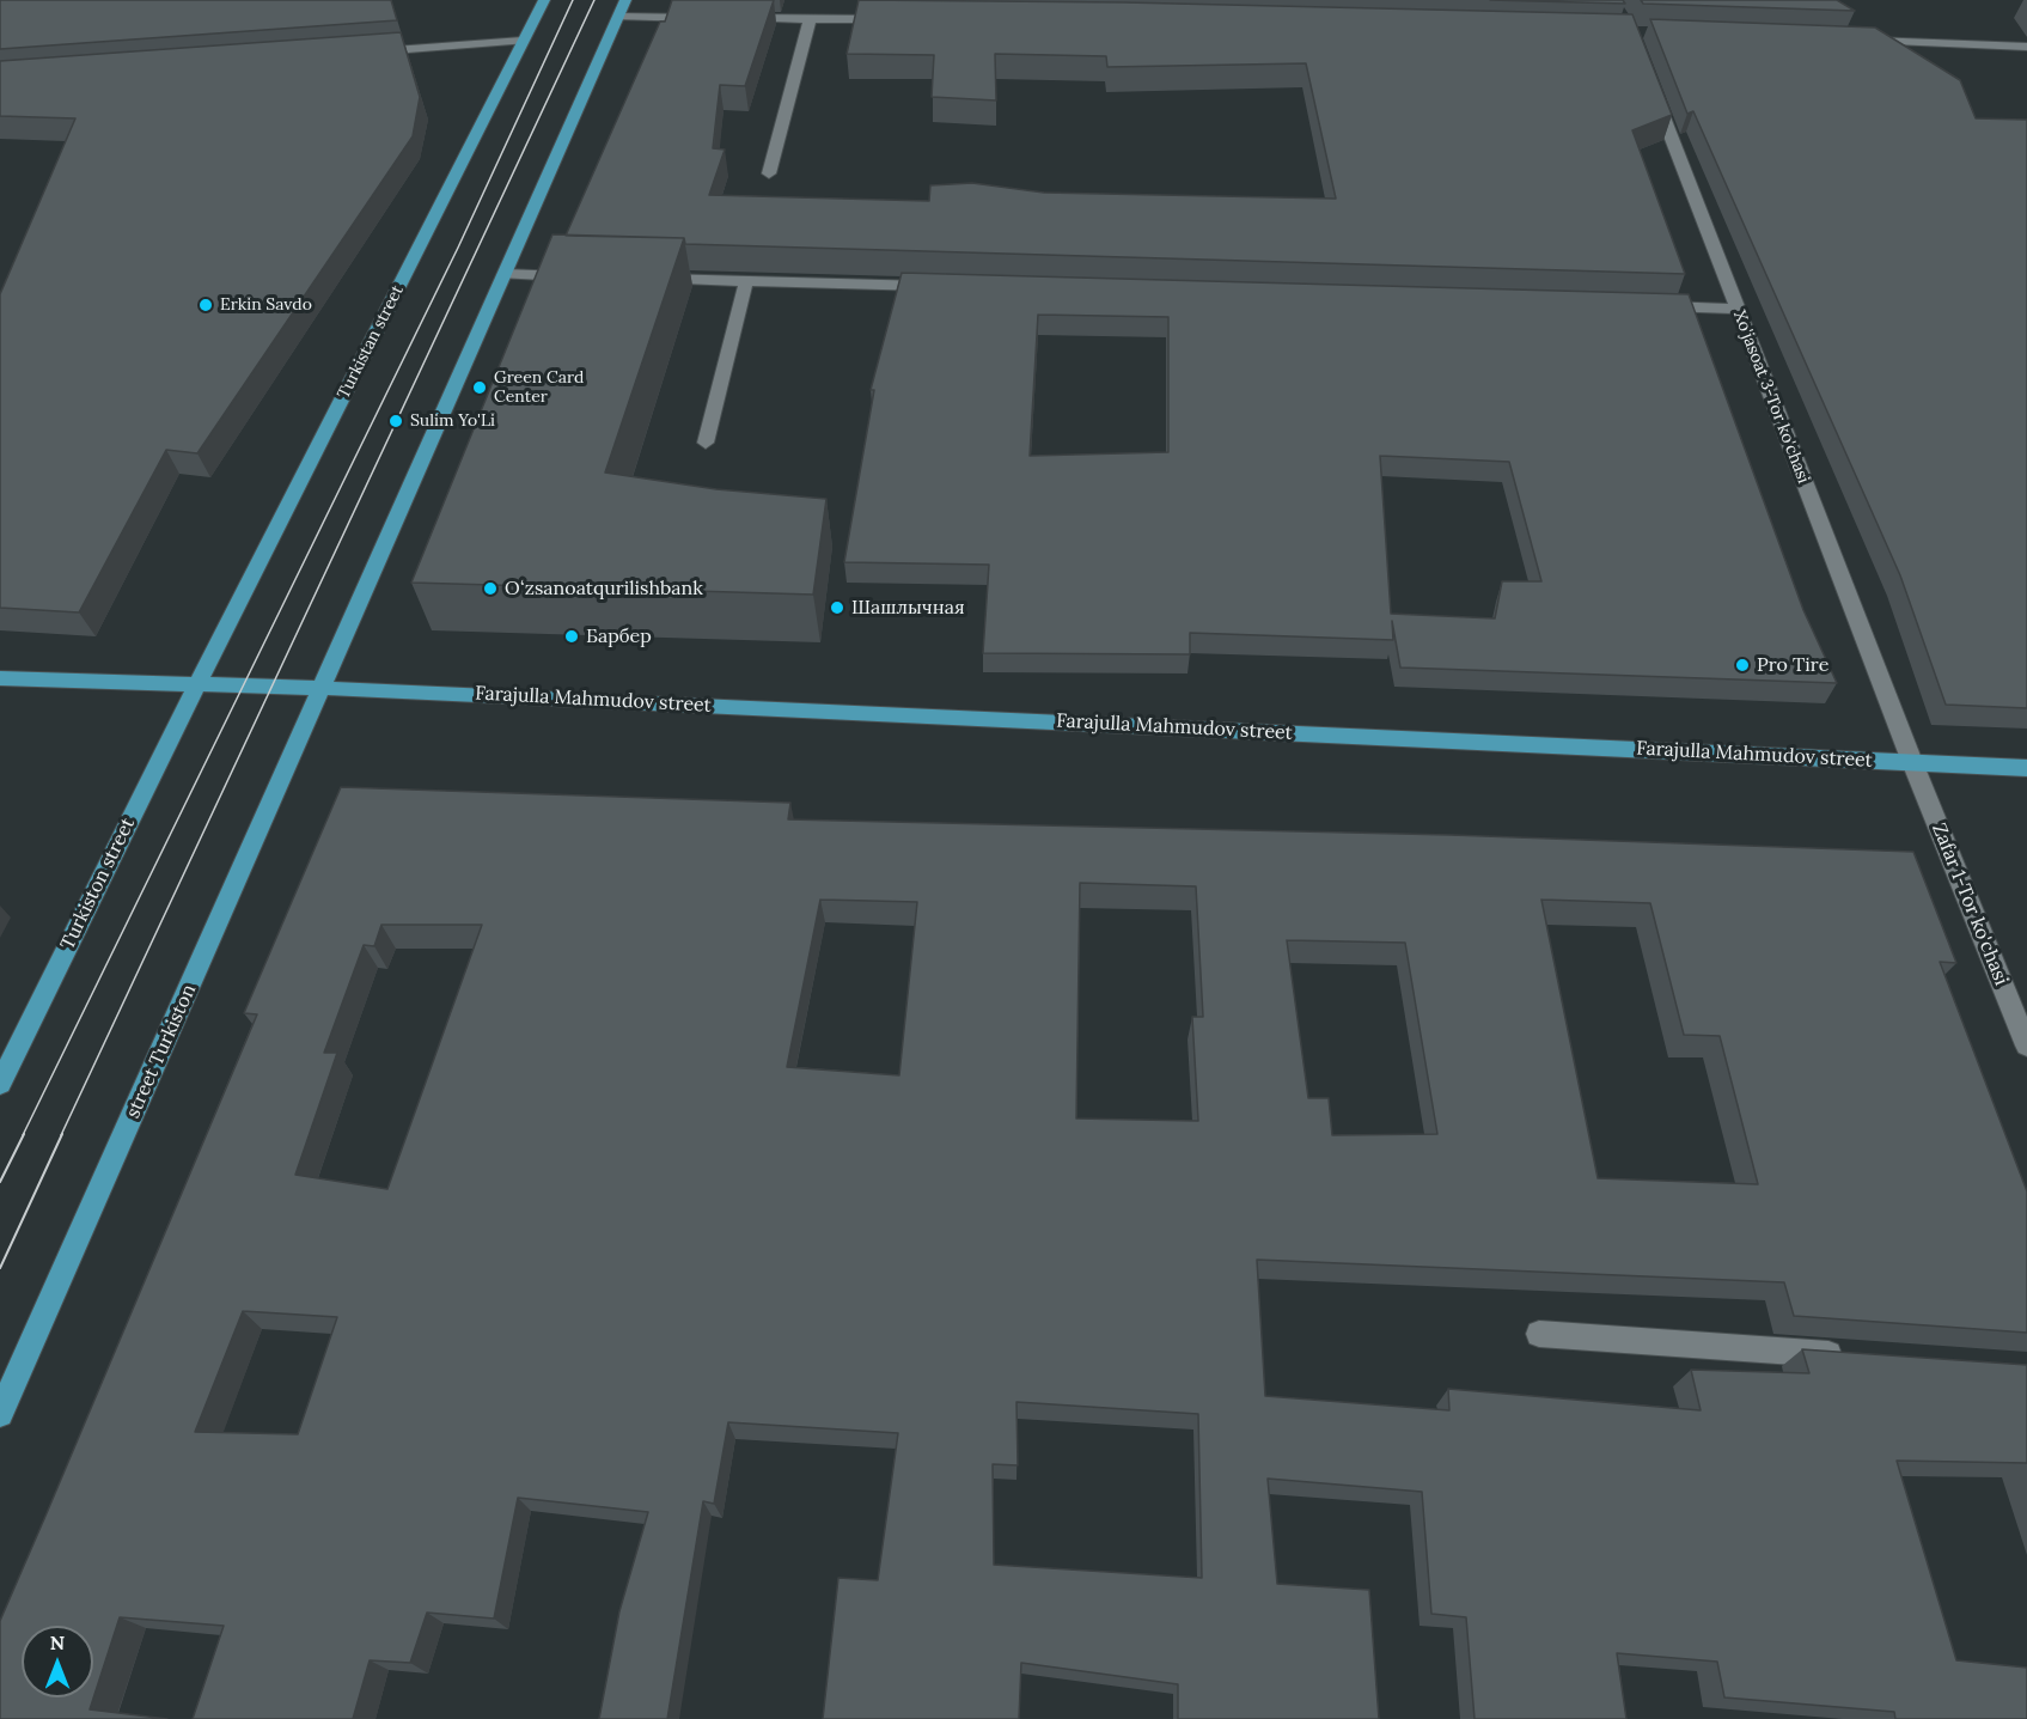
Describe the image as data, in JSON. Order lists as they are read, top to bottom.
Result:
{
  "streets": {
    "main road": [
      "Turkistan street",
      "Farajulla Mahmudov street",
      "Turkiston street",
      "street Turkiston"
    ],
    "street": ["Xo'jasoat 3-Tor ko'chasi", "Zafar 1-Tor ko'chasi"]
  },
  "crossings": [
    ["Turkistan street", "Farajulla Mahmudov street"],
    ["Turkistan street", "Turkiston street"],
    ["Xo'jasoat 3-Tor ko'chasi", "Farajulla Mahmudov street"],
    ["Xo'jasoat 3-Tor ko'chasi", "Zafar 1-Tor ko'chasi"],
    ["Farajulla Mahmudov street", "Turkiston street"],
    ["Farajulla Mahmudov street", "Zafar 1-Tor ko'chasi"],
    ["Farajulla Mahmudov street", "street Turkiston"]
  ],
  "places": [
    "Erkin Savdo",
    "Green Card Center",
    "Sulim Yo'Li",
    "Oʻzsanoatqurilishbank",
    "Шашлычная",
    "Барбер",
    "Pro Tire"
  ],
  "north": "top"
}
